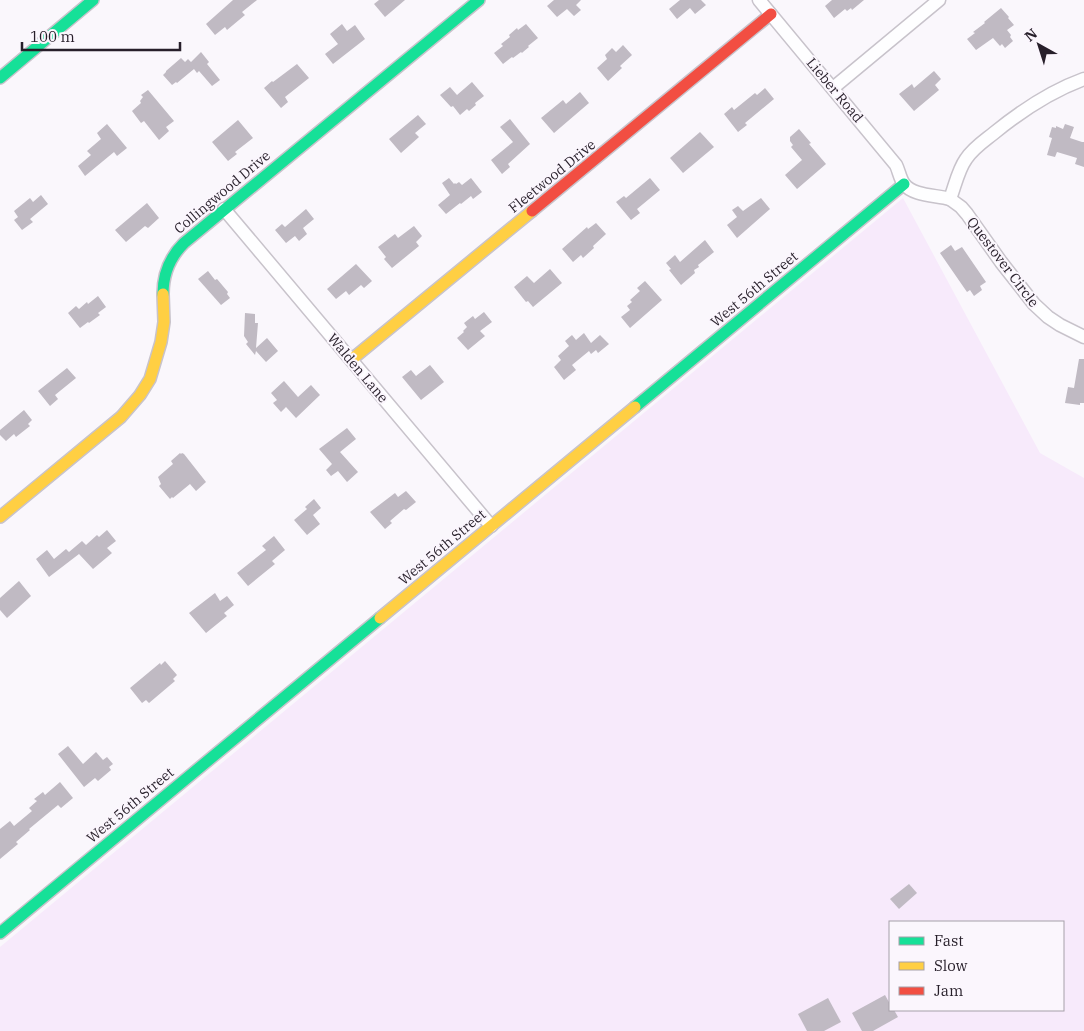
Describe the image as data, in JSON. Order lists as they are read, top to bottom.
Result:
{
  "streets": {
    "street": [
      "Lieber Road",
      "Fleetwood Drive",
      "Collingwood Drive",
      "Questover Circle",
      "West 56th Street",
      "Walden Lane"
    ]
  },
  "crossings": [
    ["Lieber Road", "Fleetwood Drive"],
    ["Lieber Road", "West 56th Street"],
    ["Fleetwood Drive", "Walden Lane"],
    ["Collingwood Drive", "Walden Lane"],
    ["West 56th Street", "Walden Lane"]
  ],
  "legend": ["Fast", "Slow", "Jam"],
  "scale_bar": "100 m",
  "north": "top left"
}
